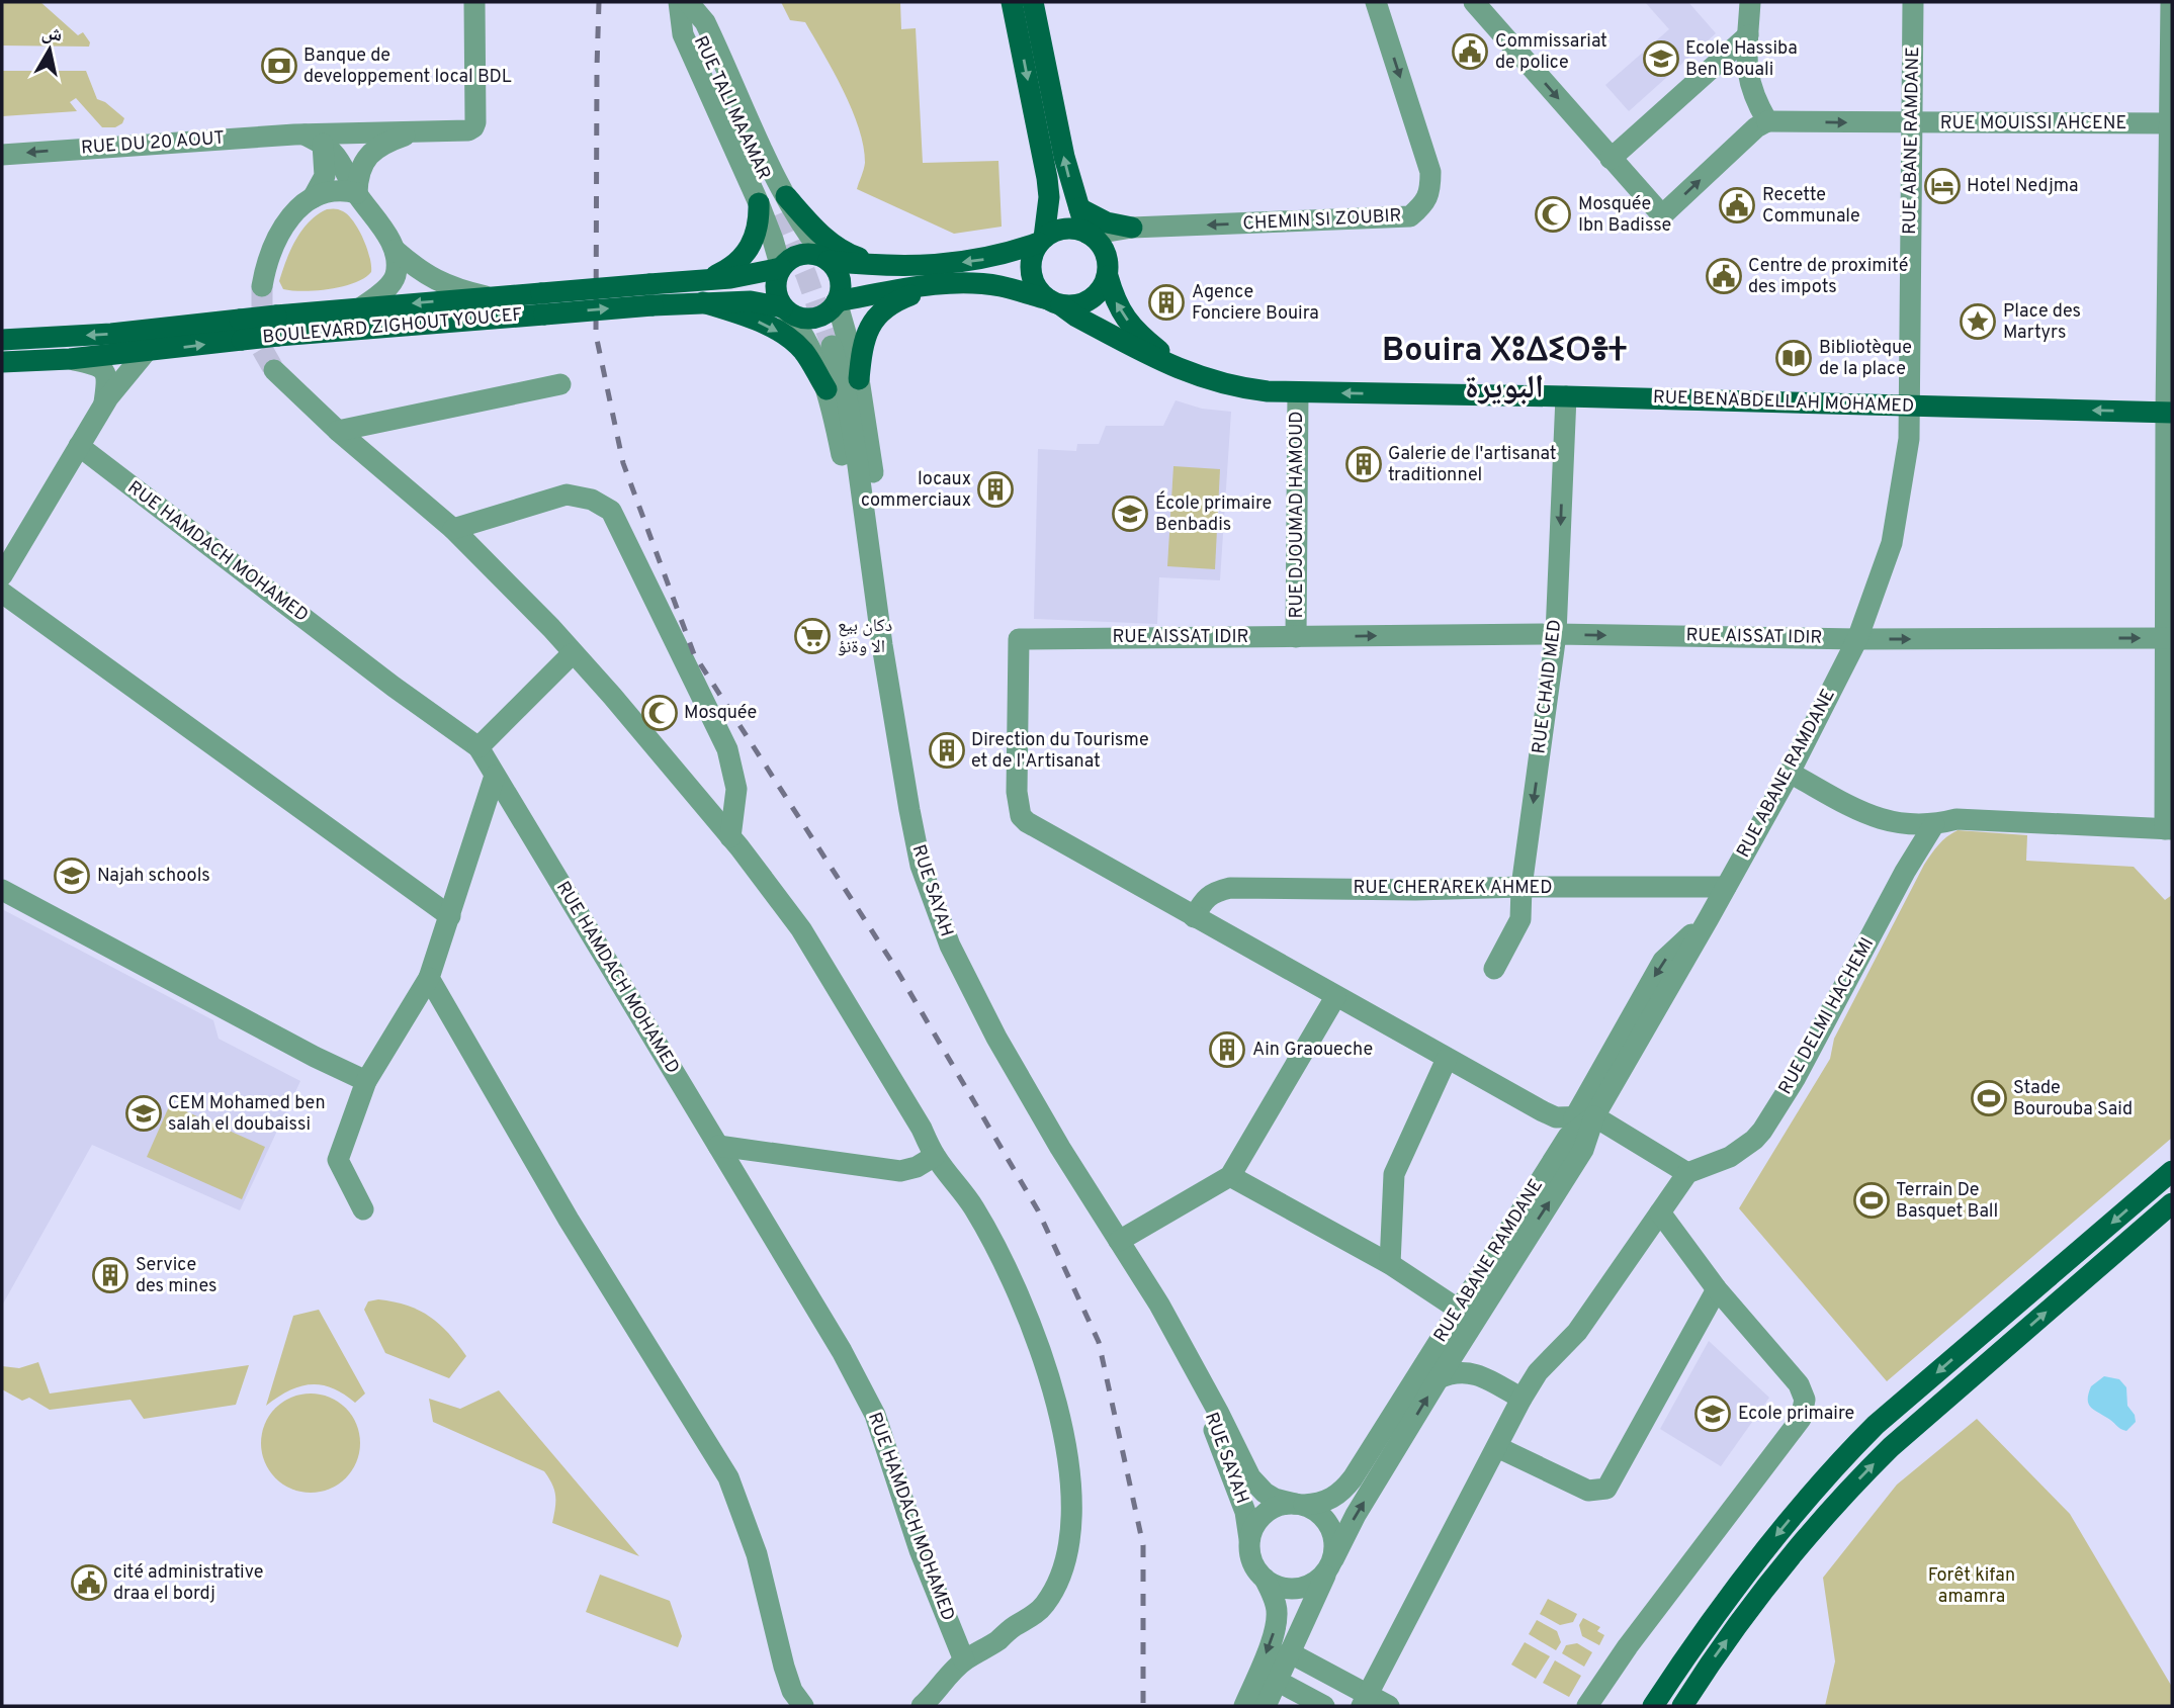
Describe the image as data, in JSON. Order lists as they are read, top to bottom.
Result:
{
  "streets": {
    "main road": ["BOULEVARD ZIGHOUT YOUCEF", "RUE BENABDELLAH MOHAMED"],
    "street": [
      "RUE MOUISSI AHCENE",
      "RUE ABANE RAMDANE",
      "RUE DU 20 AOUT",
      "CHEMIN SI ZOUBIR",
      "RUE DJOUMAD HAMOUD",
      "RUE HAMDACH MOHAMED",
      "RUE AISSAT IDIR",
      "RUE CHAID MED",
      "RUE CHERAREK AHMED",
      "RUE SAYAH",
      "RUE DELMI HACHEMI"
    ]
  },
  "crossings": [
    ["RUE MOUISSI AHCENE", "RUE ABANE RAMDANE"],
    ["RUE ABANE RAMDANE", "RUE BENABDELLAH MOHAMED"],
    ["RUE ABANE RAMDANE", "RUE AISSAT IDIR"],
    ["RUE ABANE RAMDANE", "RUE CHERAREK AHMED"],
    ["RUE ABANE RAMDANE", "RUE SAYAH"],
    ["CHEMIN SI ZOUBIR", "RUE BENABDELLAH MOHAMED"],
    ["RUE BENABDELLAH MOHAMED", "RUE DJOUMAD HAMOUD"],
    ["RUE BENABDELLAH MOHAMED", "RUE CHAID MED"],
    ["RUE DJOUMAD HAMOUD", "RUE AISSAT IDIR"],
    ["RUE AISSAT IDIR", "RUE CHAID MED"],
    ["RUE AISSAT IDIR", "RUE CHERAREK AHMED"],
    ["RUE AISSAT IDIR", "RUE DELMI HACHEMI"],
    ["RUE CHAID MED", "RUE CHERAREK AHMED"]
  ],
  "one_way": [
    "RUE MOUISSI AHCENE",
    "RUE DU 20 AOUT",
    "RUE BENABDELLAH MOHAMED",
    "RUE CHAID MED"
  ],
  "districts": ["Bouira ⵝⵓⵠⵉⵔⴻⵜ البويرة"],
  "parks": ["Forêt kifan amamra"],
  "places": {
    "public building": [
      "Commissariat de police",
      "Recette Communale",
      "Centre de proximité des impots",
      "cité administrative draa el bordj"
    ],
    "school or university": [
      "Ecole Hassiba Ben Bouali",
      "École primaire Benbadis",
      "Najah schools",
      "CEM Mohamed ben salah el doubaissi",
      "Ecole primaire"
    ],
    "bank": ["Banque de developpement local BDL"],
    "hotel": ["Hotel Nedjma"],
    "mosque": ["Mosquée Ibn Badisse", "Mosquée"],
    "building": [
      "Agence Fonciere Bouira",
      "Galerie de l'artisanat traditionnel",
      "locaux commerciaux",
      "Direction du Tourisme et de l'Artisanat",
      "Ain Graoueche",
      "Service des mines"
    ],
    "place": ["Place des Martyrs"],
    "library": ["Bibliotèque de la place"],
    "supermarket": ["دكان بيع الا وةنؤ"],
    "sports": ["Stade Bourouba Said", "Terrain De Basquet Ball"]
  },
  "north": "top"
}
